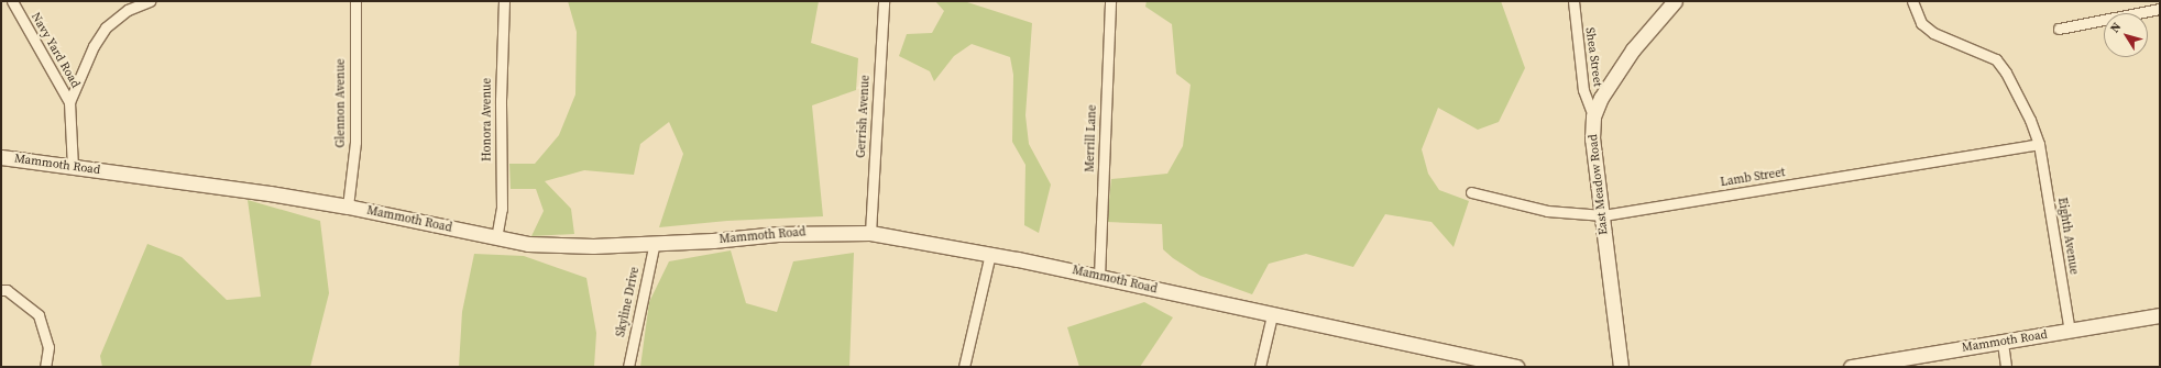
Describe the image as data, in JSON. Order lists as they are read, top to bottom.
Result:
{
  "streets": {
    "main road": ["Mammoth Road", "East Meadow Road"],
    "street": [
      "Navy Yard Road",
      "Shea Street",
      "Glennon Avenue",
      "Gerrish Avenue",
      "Honora Avenue",
      "Merrill Lane",
      "Lamb Street",
      "Eighth Avenue",
      "Skyline Drive"
    ]
  },
  "crossings": [
    ["Navy Yard Road", "Mammoth Road"],
    ["Shea Street", "East Meadow Road"],
    ["Glennon Avenue", "Mammoth Road"],
    ["Gerrish Avenue", "Mammoth Road"],
    ["Honora Avenue", "Mammoth Road"],
    ["Merrill Lane", "Mammoth Road"],
    ["Mammoth Road", "Eighth Avenue"],
    ["Mammoth Road", "Skyline Drive"],
    ["Lamb Street", "East Meadow Road"],
    ["Lamb Street", "Eighth Avenue"]
  ],
  "north": "top left"
}
